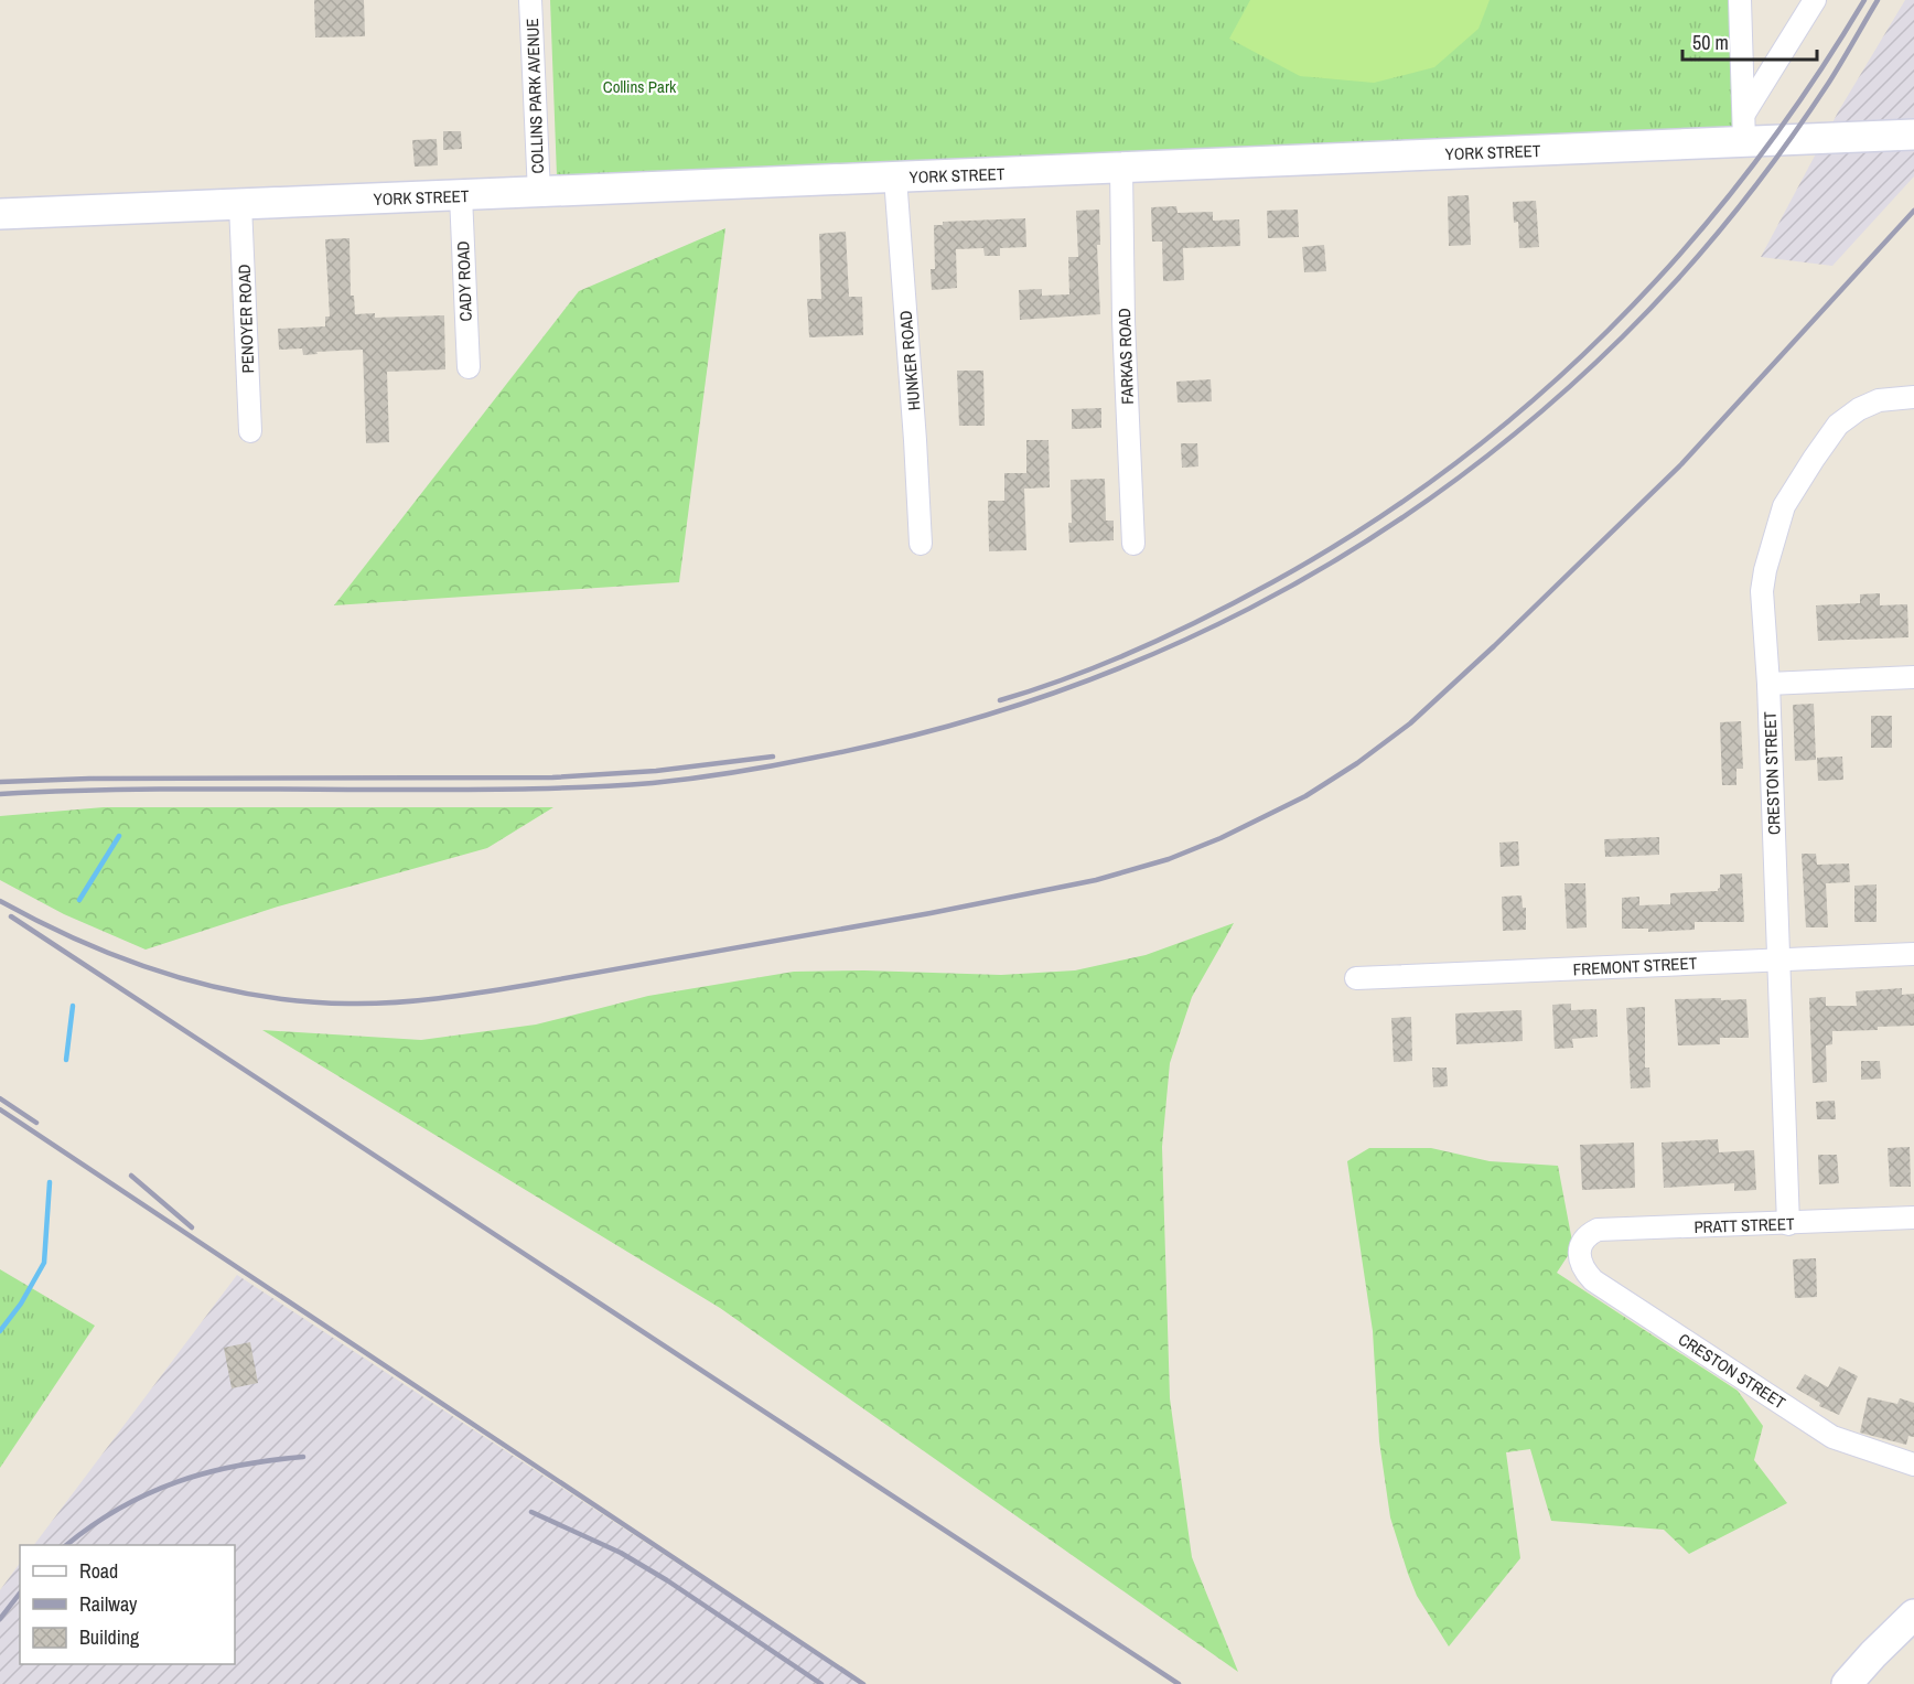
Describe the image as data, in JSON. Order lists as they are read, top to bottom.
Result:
{
  "streets": {
    "street": [
      "COLLINS PARK AVENUE",
      "YORK STREET",
      "CADY ROAD",
      "PENOYER ROAD",
      "FARKAS ROAD",
      "HUNKER ROAD",
      "CRESTON STREET",
      "FREMONT STREET",
      "PRATT STREET"
    ]
  },
  "crossings": [
    ["COLLINS PARK AVENUE", "YORK STREET"],
    ["YORK STREET", "CADY ROAD"],
    ["YORK STREET", "PENOYER ROAD"],
    ["YORK STREET", "FARKAS ROAD"],
    ["YORK STREET", "HUNKER ROAD"],
    ["CRESTON STREET", "FREMONT STREET"],
    ["CRESTON STREET", "PRATT STREET"]
  ],
  "parks": ["Collins Park"],
  "legend": ["Road", "Railway", "Building"],
  "scale_bar": "50 m"
}
